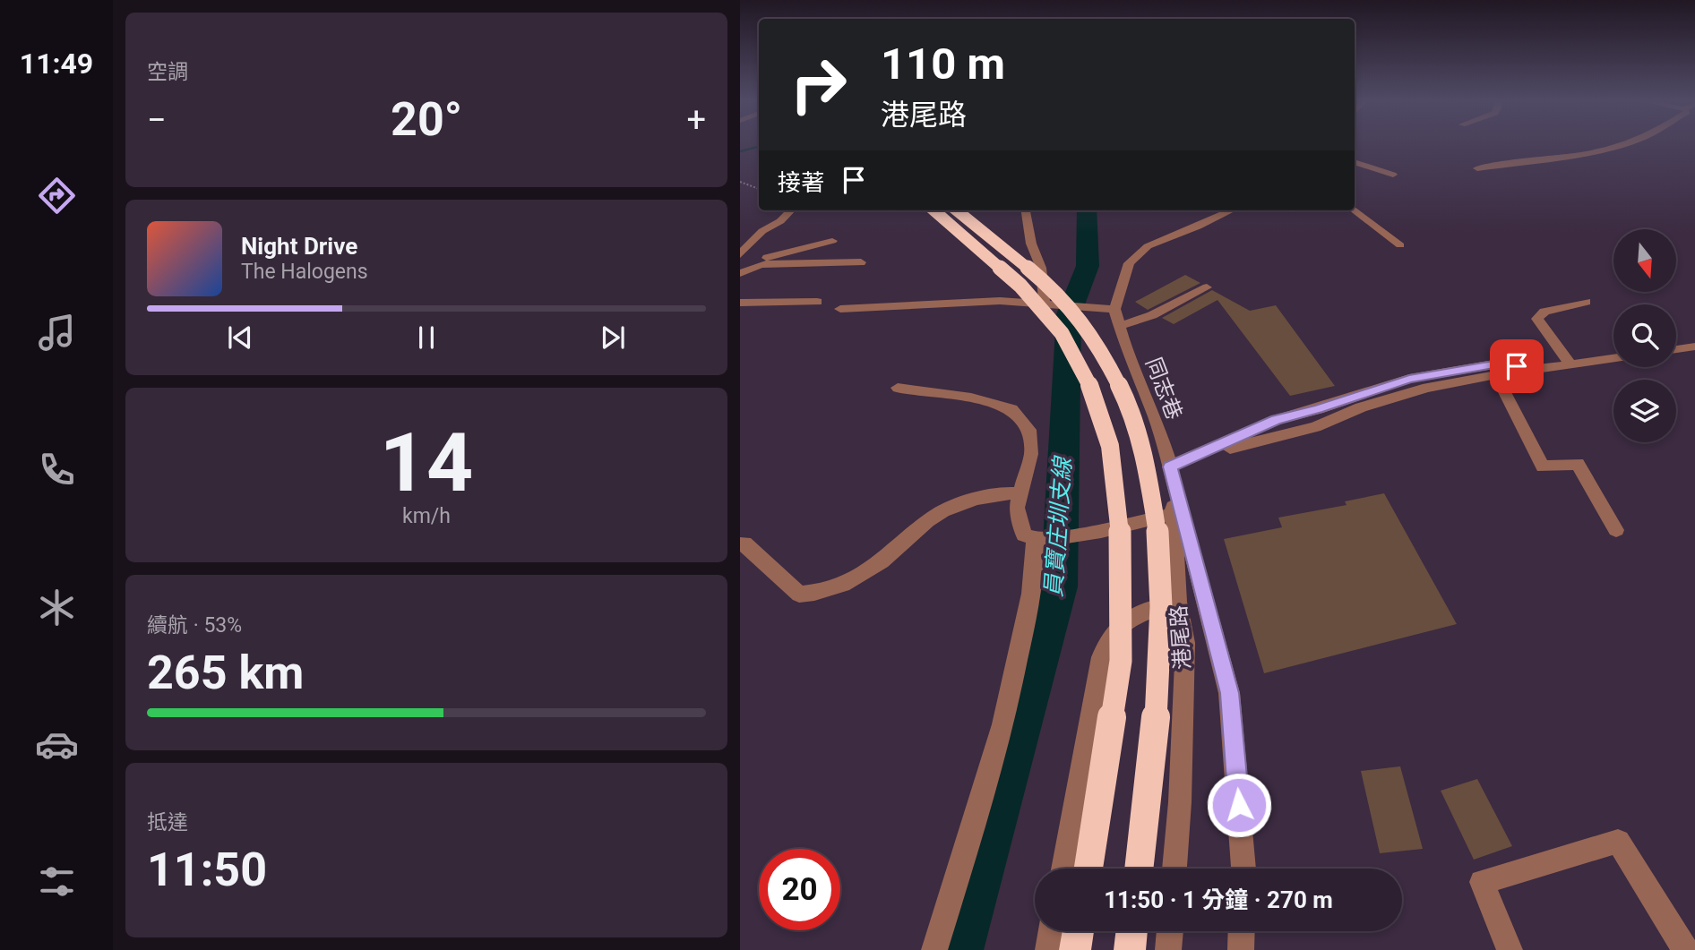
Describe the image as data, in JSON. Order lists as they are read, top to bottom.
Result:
{
  "streets": {
    "street": ["同志巷", "港尾路"]
  },
  "crossings": [
    ["同志巷", "港尾路"]
  ],
  "water": ["員寶庄圳支線"],
  "north": "bottom",
  "page": {
    "tabs": "11:49",
    "tile": [
      "空調",
      ["14", "km/h"],
      ["續航 · 53%", "265 km"],
      ["抵達", "11:50"]
    ],
    "turn": ["110 m", "港尾路"],
    "heat": ["−", "20°", "+"],
    "then": "接著",
    "song": ["Night Drive", "The Halogens"],
    "limit": "20",
    "trip": "11:50 · 1 分鐘 · 270 m"
  }
}
